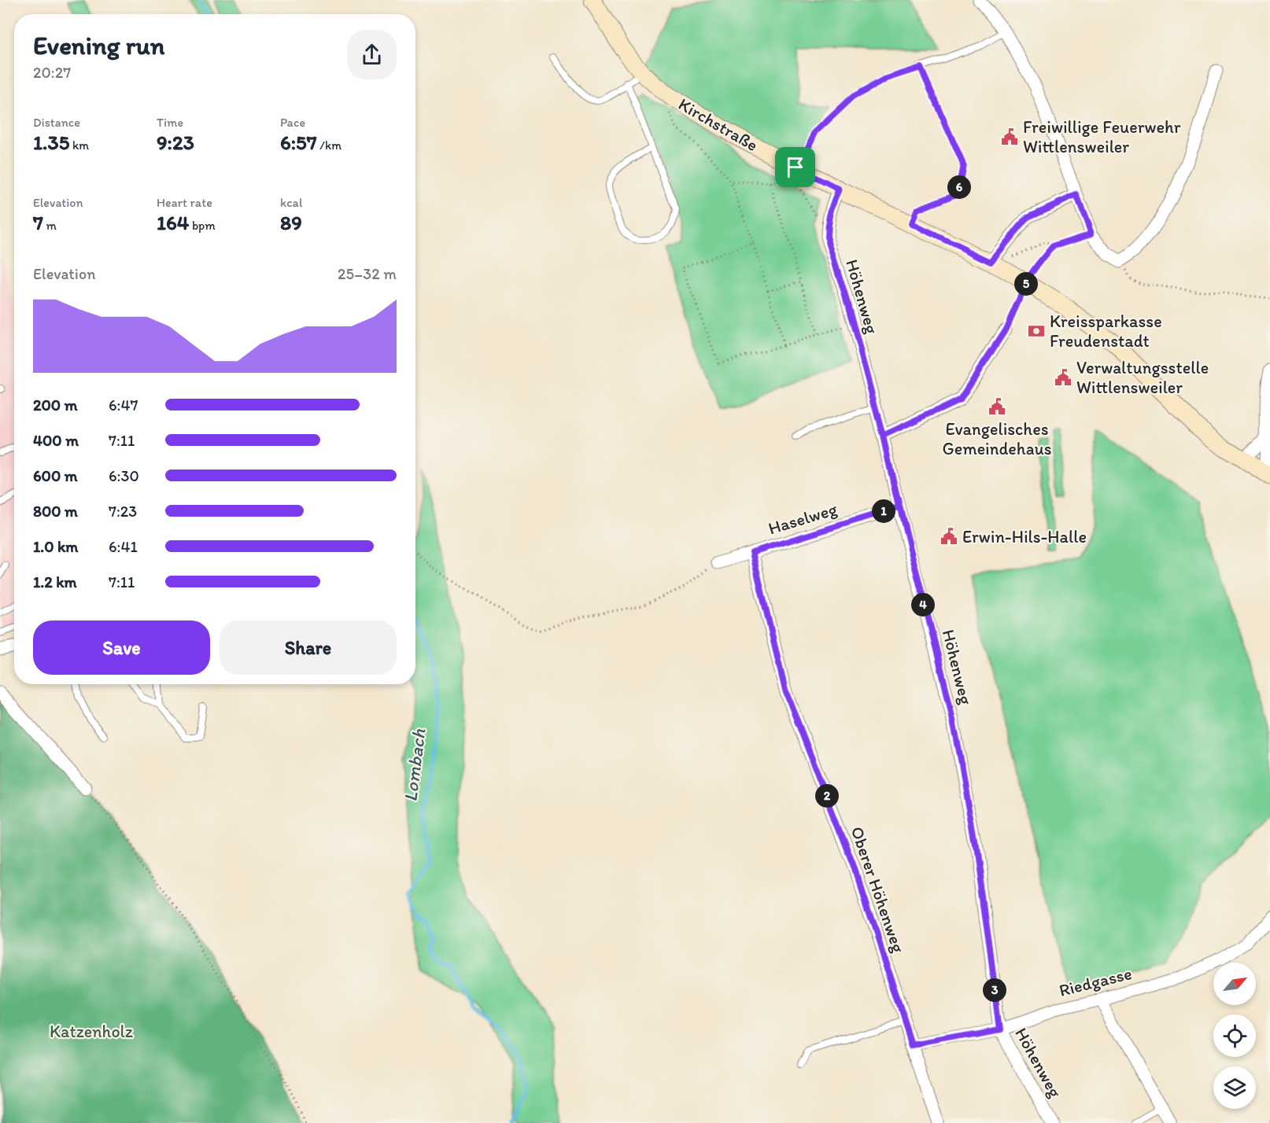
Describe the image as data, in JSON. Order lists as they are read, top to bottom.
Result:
{
  "streets": {
    "street": [
      "Kirchstraße",
      "Höhenweg",
      "Haselweg",
      "Oberer Höhenweg",
      "Riedgasse"
    ]
  },
  "crossings": [
    ["Kirchstraße", "Höhenweg"],
    ["Höhenweg", "Haselweg"],
    ["Höhenweg", "Riedgasse"],
    ["Haselweg", "Oberer Höhenweg"],
    ["Oberer Höhenweg", "Riedgasse"]
  ],
  "water": ["Lombach"],
  "parks": ["Katzenholz"],
  "places": {
    "public building": [
      "Freiwillige Feuerwehr Wittlensweiler",
      "Verwaltungsstelle Wittlensweiler",
      "Evangelisches Gemeindehaus",
      "Erwin-Hils-Halle"
    ],
    "bank": ["Kreissparkasse Freudenstadt"]
  },
  "north": "top right",
  "page": {
    "heading": ["Evening run", "20:27"],
    "stats": [
      ["Distance", "1.35 km"],
      ["Time", "9:23"],
      ["Pace", "6:57 /km"],
      ["Elevation", "7 m"],
      ["Heart rate", "164 bpm"],
      ["kcal", "89"]
    ],
    "pins": [
      "6",
      "5",
      "1",
      "4",
      "2",
      "3"
    ],
    "chart": ["Elevation", "25–32 m"],
    "list": [
      {
        "name": "200 m",
        "note": "6:47"
      },
      {
        "name": "400 m",
        "note": "7:11"
      },
      {
        "name": "600 m",
        "note": "6:30"
      },
      {
        "name": "800 m",
        "note": "7:23"
      },
      {
        "name": "1.0 km",
        "note": "6:41"
      },
      {
        "name": "1.2 km",
        "note": "7:11"
      }
    ],
    "buttons": ["Save", "Share"]
  }
}
